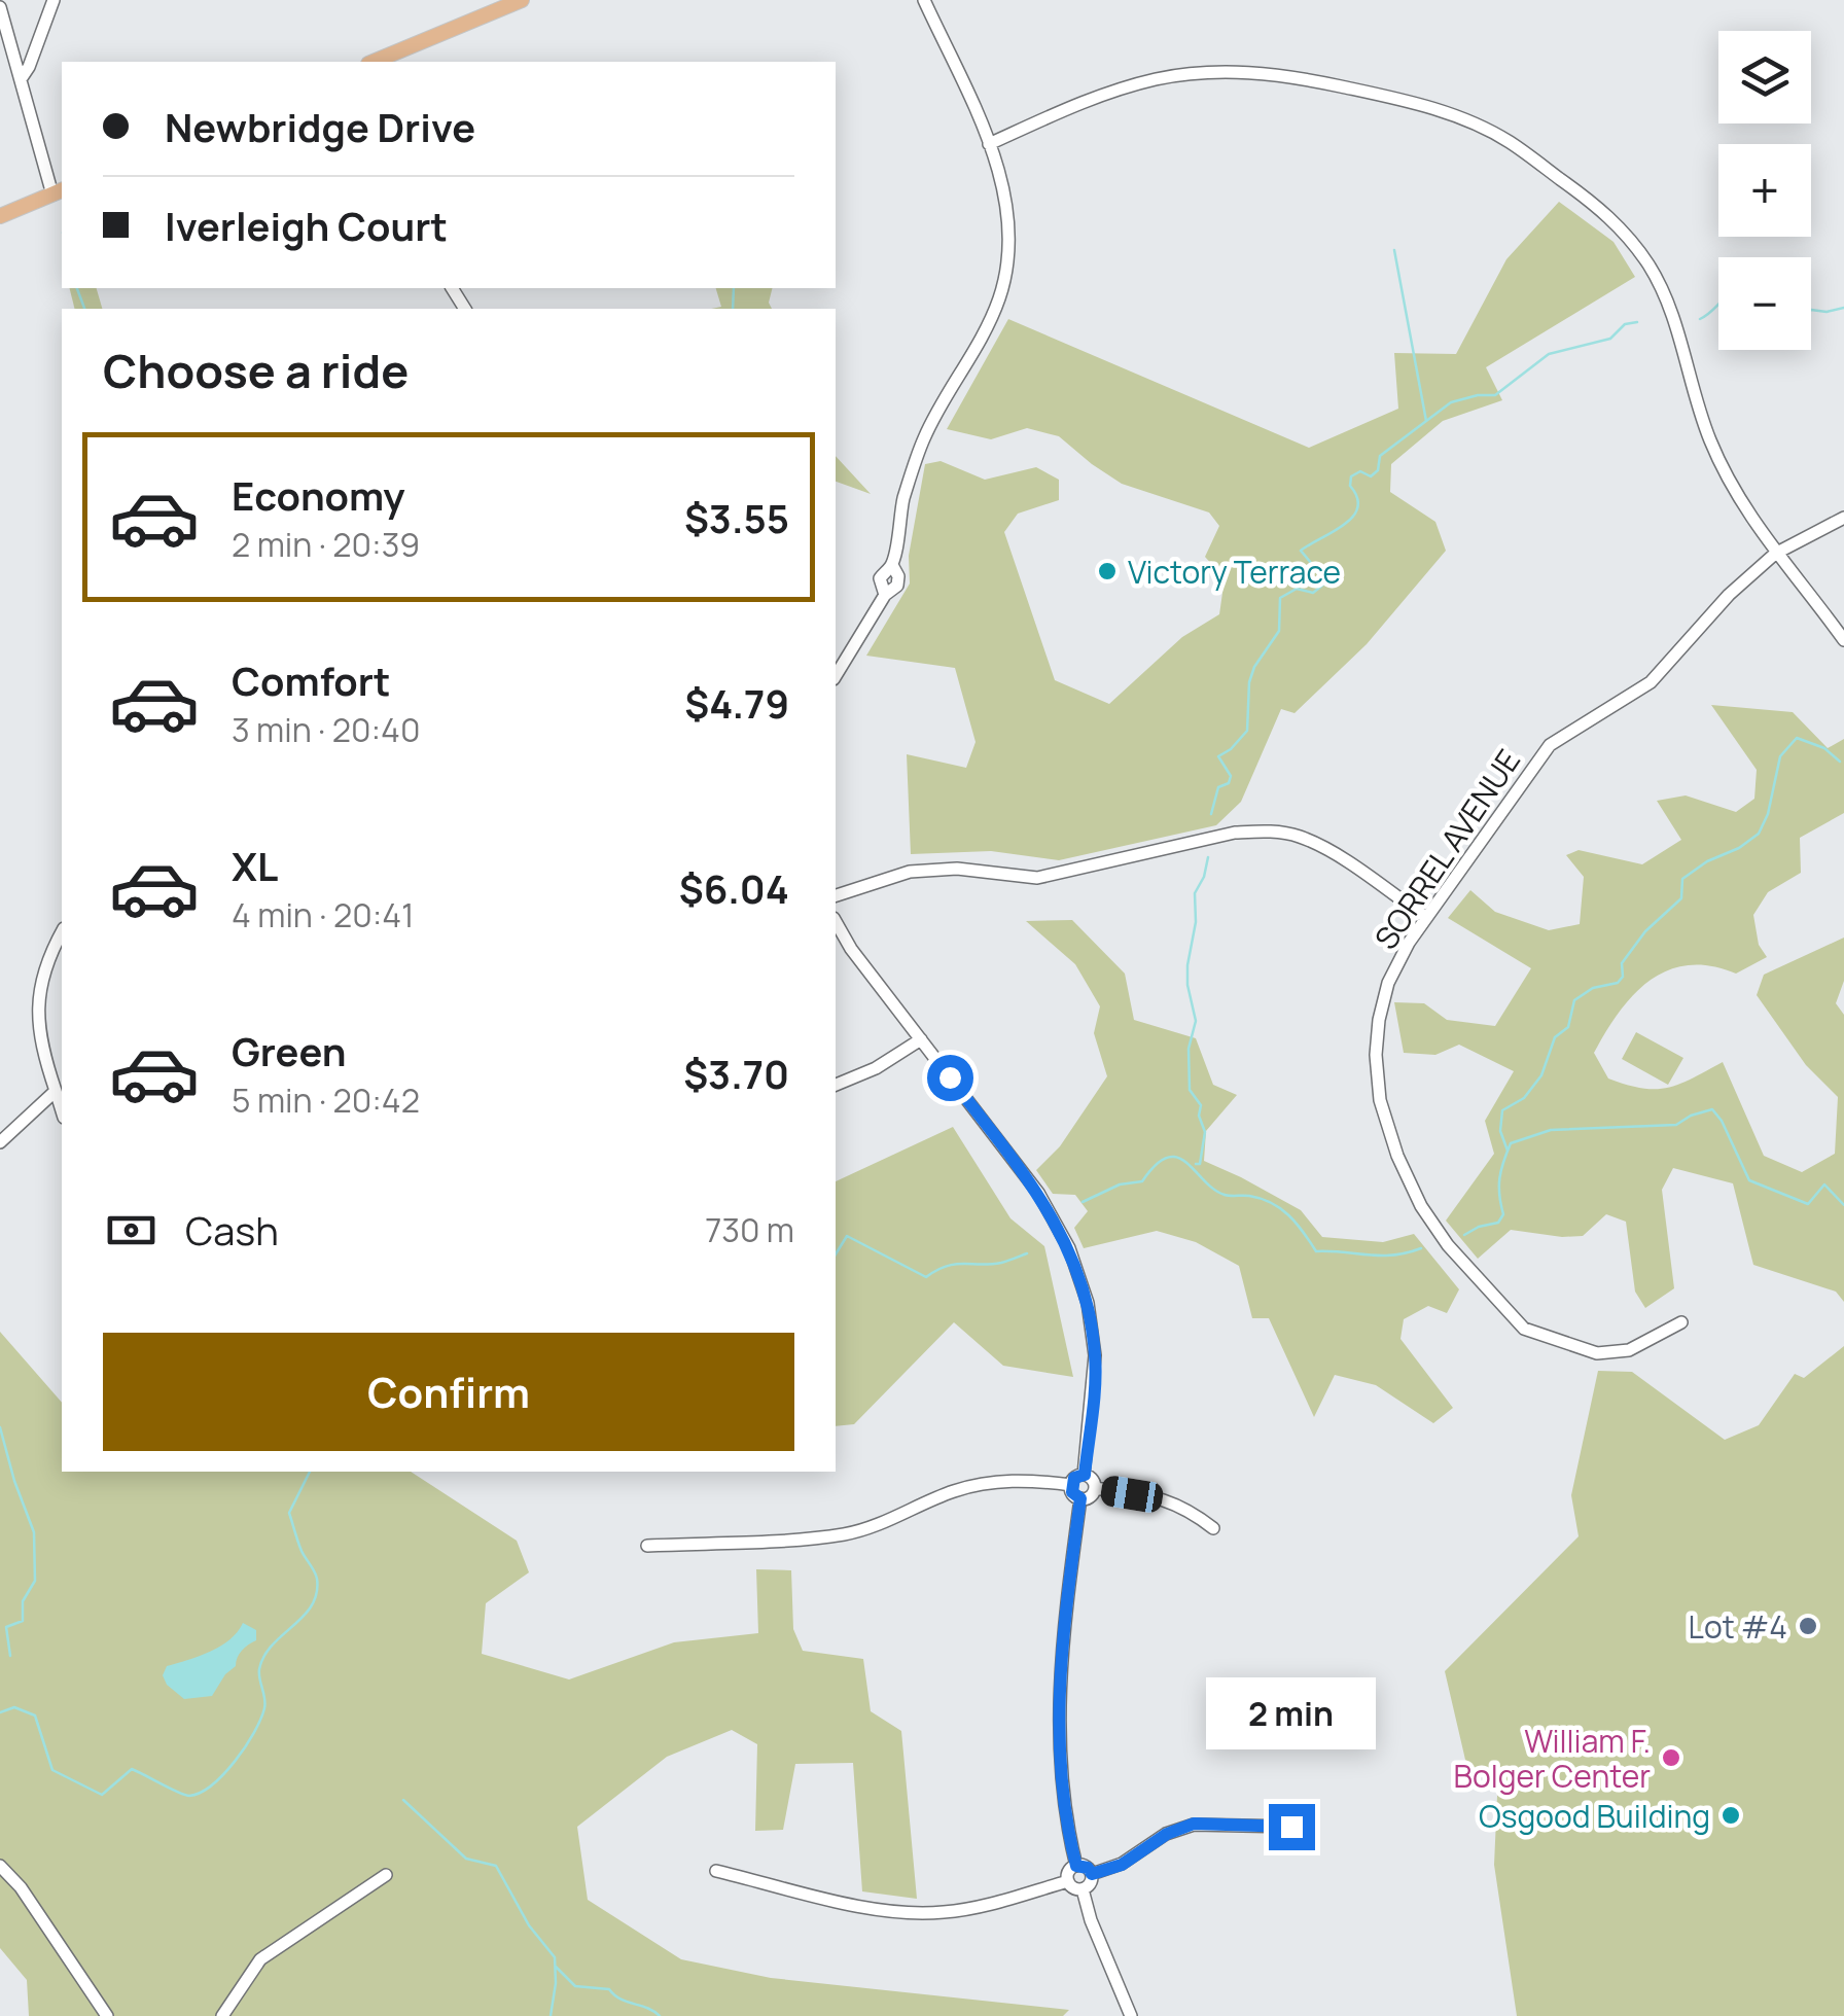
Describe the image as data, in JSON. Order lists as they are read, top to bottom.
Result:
{
  "streets": {
    "street": ["SORREL AVENUE"]
  },
  "places": [
    "Victory Terrace",
    "Lot #4",
    "William F. Bolger Center",
    "Osgood Building"
  ],
  "page": {
    "map_buttons": ["+", "−"],
    "banner": ["Newbridge Drive", "Iverleigh Court"],
    "heading": "Choose a ride",
    "list": [
      {
        "name": "Economy",
        "note": "2 min · 20:39",
        "value": "$3.55"
      },
      {
        "name": "Comfort",
        "note": "3 min · 20:40",
        "value": "$4.79"
      },
      {
        "name": "XL",
        "note": "4 min · 20:41",
        "value": "$6.04"
      },
      {
        "name": "Green",
        "note": "5 min · 20:42",
        "value": "$3.70"
      }
    ],
    "pay": ["Cash", "730 m"],
    "buttons": "Confirm",
    "bubble": "2 min"
  }
}
